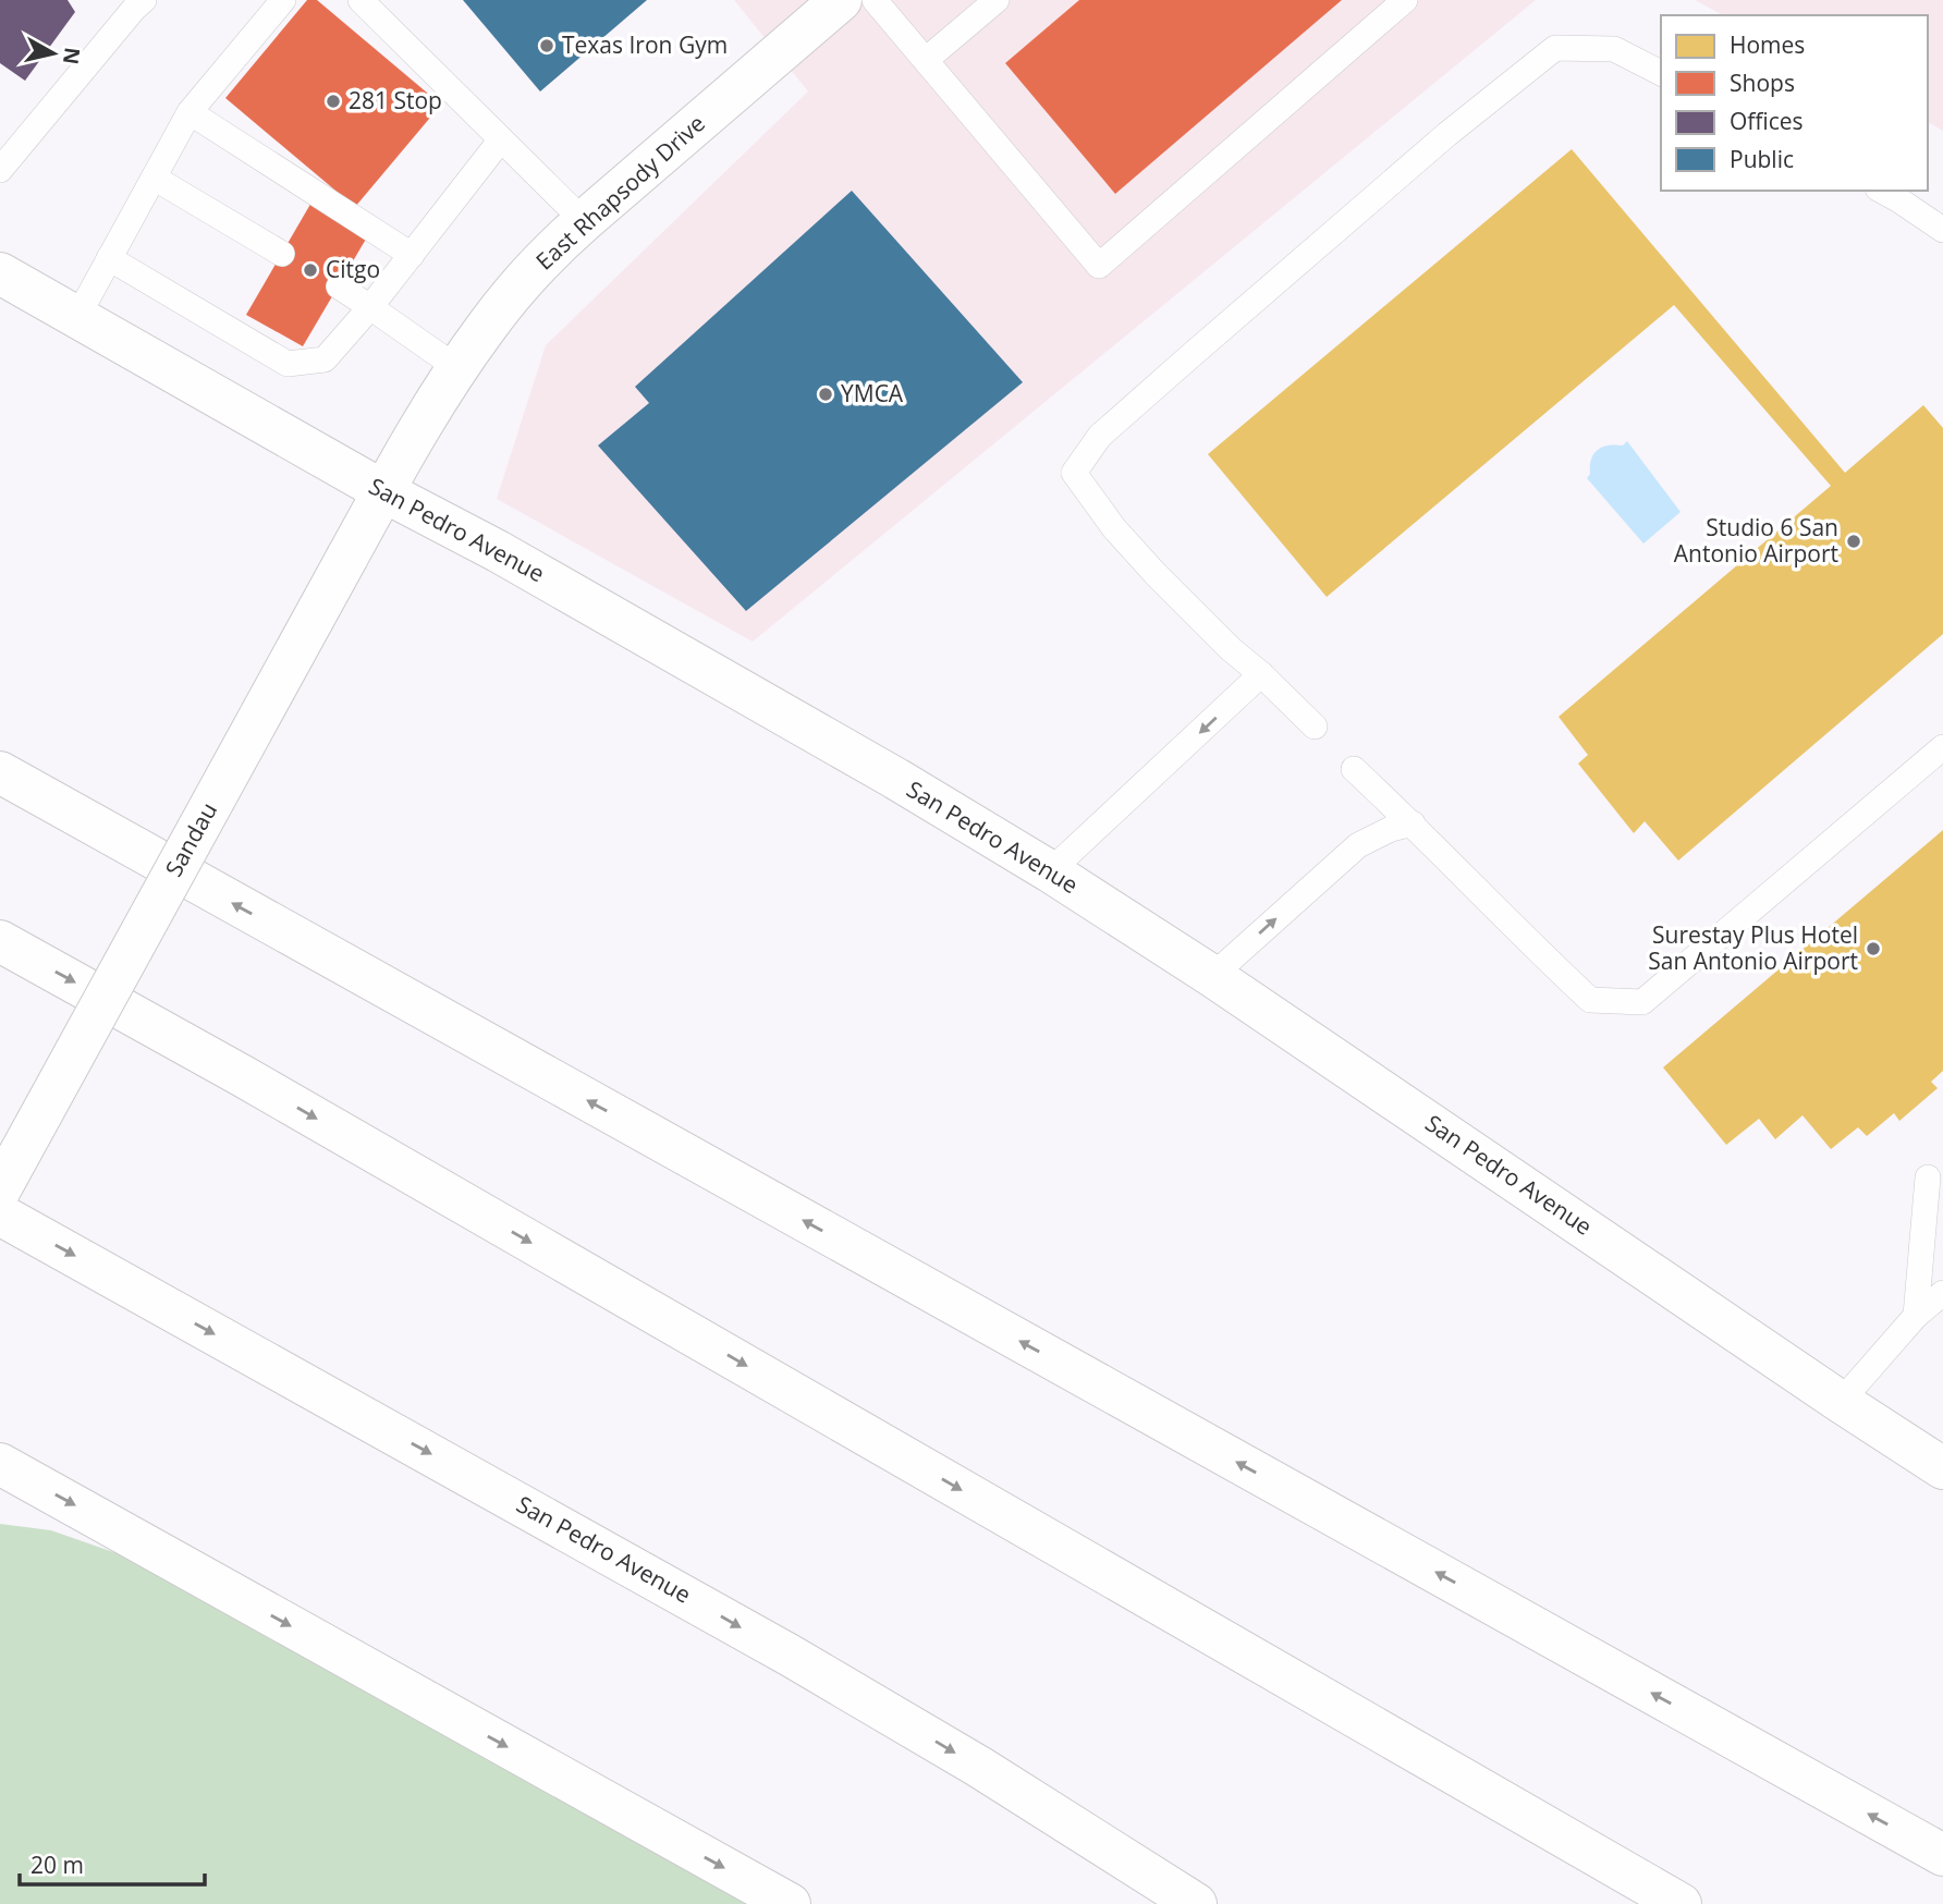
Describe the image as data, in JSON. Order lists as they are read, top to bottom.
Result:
{
  "streets": {
    "main road": ["East Rhapsody Drive", "San Pedro Avenue", "Sandau"]
  },
  "crossings": [
    ["East Rhapsody Drive", "San Pedro Avenue"],
    ["East Rhapsody Drive", "Sandau"],
    ["San Pedro Avenue", "Sandau"]
  ],
  "places": [
    "Texas Iron Gym",
    "281 Stop",
    "Citgo",
    "YMCA",
    "Studio 6 San Antonio Airport",
    "Surestay Plus Hotel San Antonio Airport"
  ],
  "legend": [
    "Homes",
    "Shops",
    "Offices",
    "Public"
  ],
  "scale_bar": "20 m",
  "north": "right"
}
